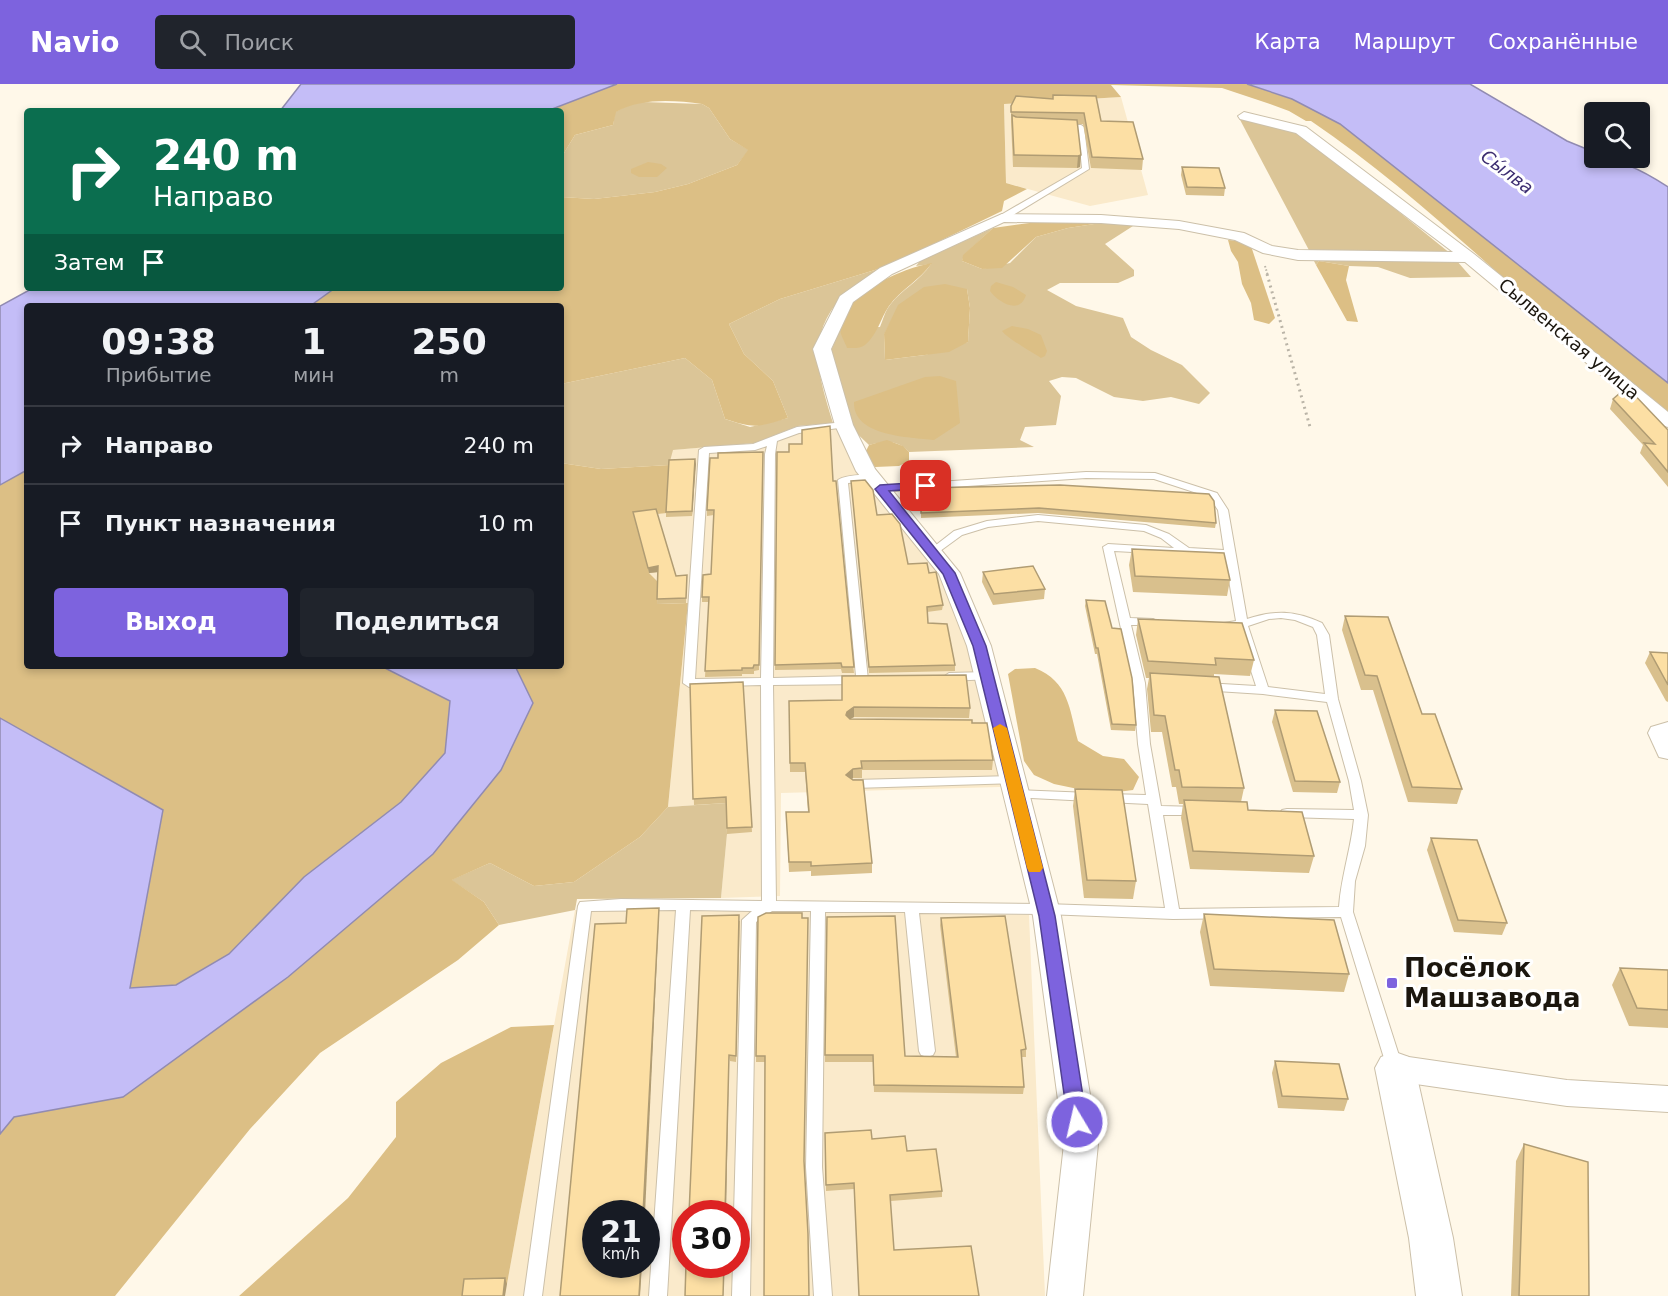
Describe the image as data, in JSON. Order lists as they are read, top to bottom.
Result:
{
  "streets": {
    "street": ["Сылвенская улица"]
  },
  "water": ["Сы́лва"],
  "places": {
    "transit": ["Посёлок Машзавода"]
  },
  "page": {
    "header": "Navio",
    "search": "Поиск",
    "nav": ["Карта", "Маршрут", "Сохранённые"],
    "turn": ["240 m", "Направо"],
    "then": "Затем",
    "eta": [
      "09:38",
      "Прибытие",
      "1",
      "мин",
      "250",
      "m"
    ],
    "list": [
      {
        "name": "Направо",
        "value": "240 m"
      },
      {
        "name": "Пункт назначения",
        "value": "10 m"
      }
    ],
    "buttons": ["Выход", "Поделиться"],
    "speed": "21 km/h",
    "limit": "30"
  }
}
